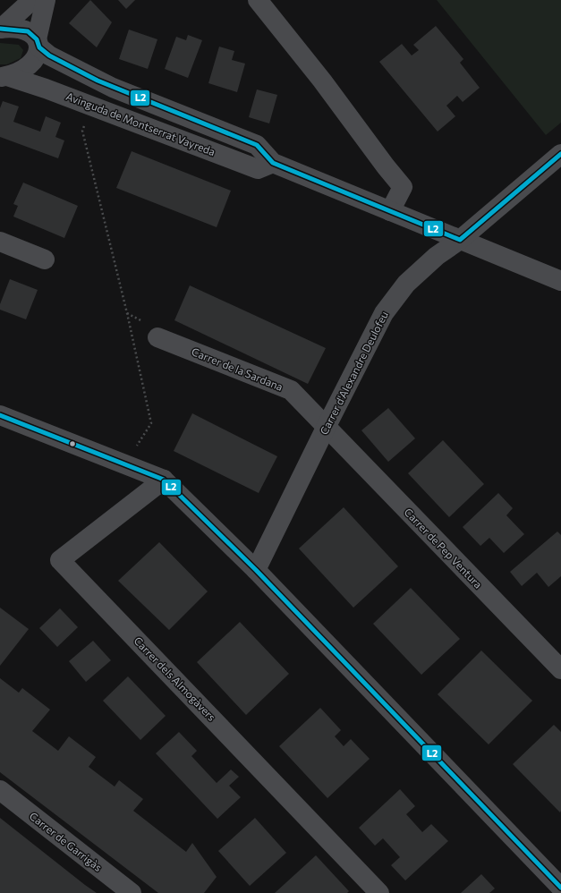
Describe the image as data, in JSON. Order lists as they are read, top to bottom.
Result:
{
  "streets": {
    "street": [
      "Avinguda de Montserrat Vayreda",
      "Carrer de la Sardana",
      "Carrer d'Alexandre Deulofeu",
      "Carrer de Pep Ventura",
      "Carrer dels Almogàvers",
      "Carrer de Garrigàs"
    ]
  },
  "crossings": [
    ["Carrer de la Sardana", "Carrer d'Alexandre Deulofeu"],
    ["Carrer de la Sardana", "Carrer de Pep Ventura"],
    ["Carrer d'Alexandre Deulofeu", "Carrer de Pep Ventura"]
  ],
  "lines": ["transit line L2"]
}
